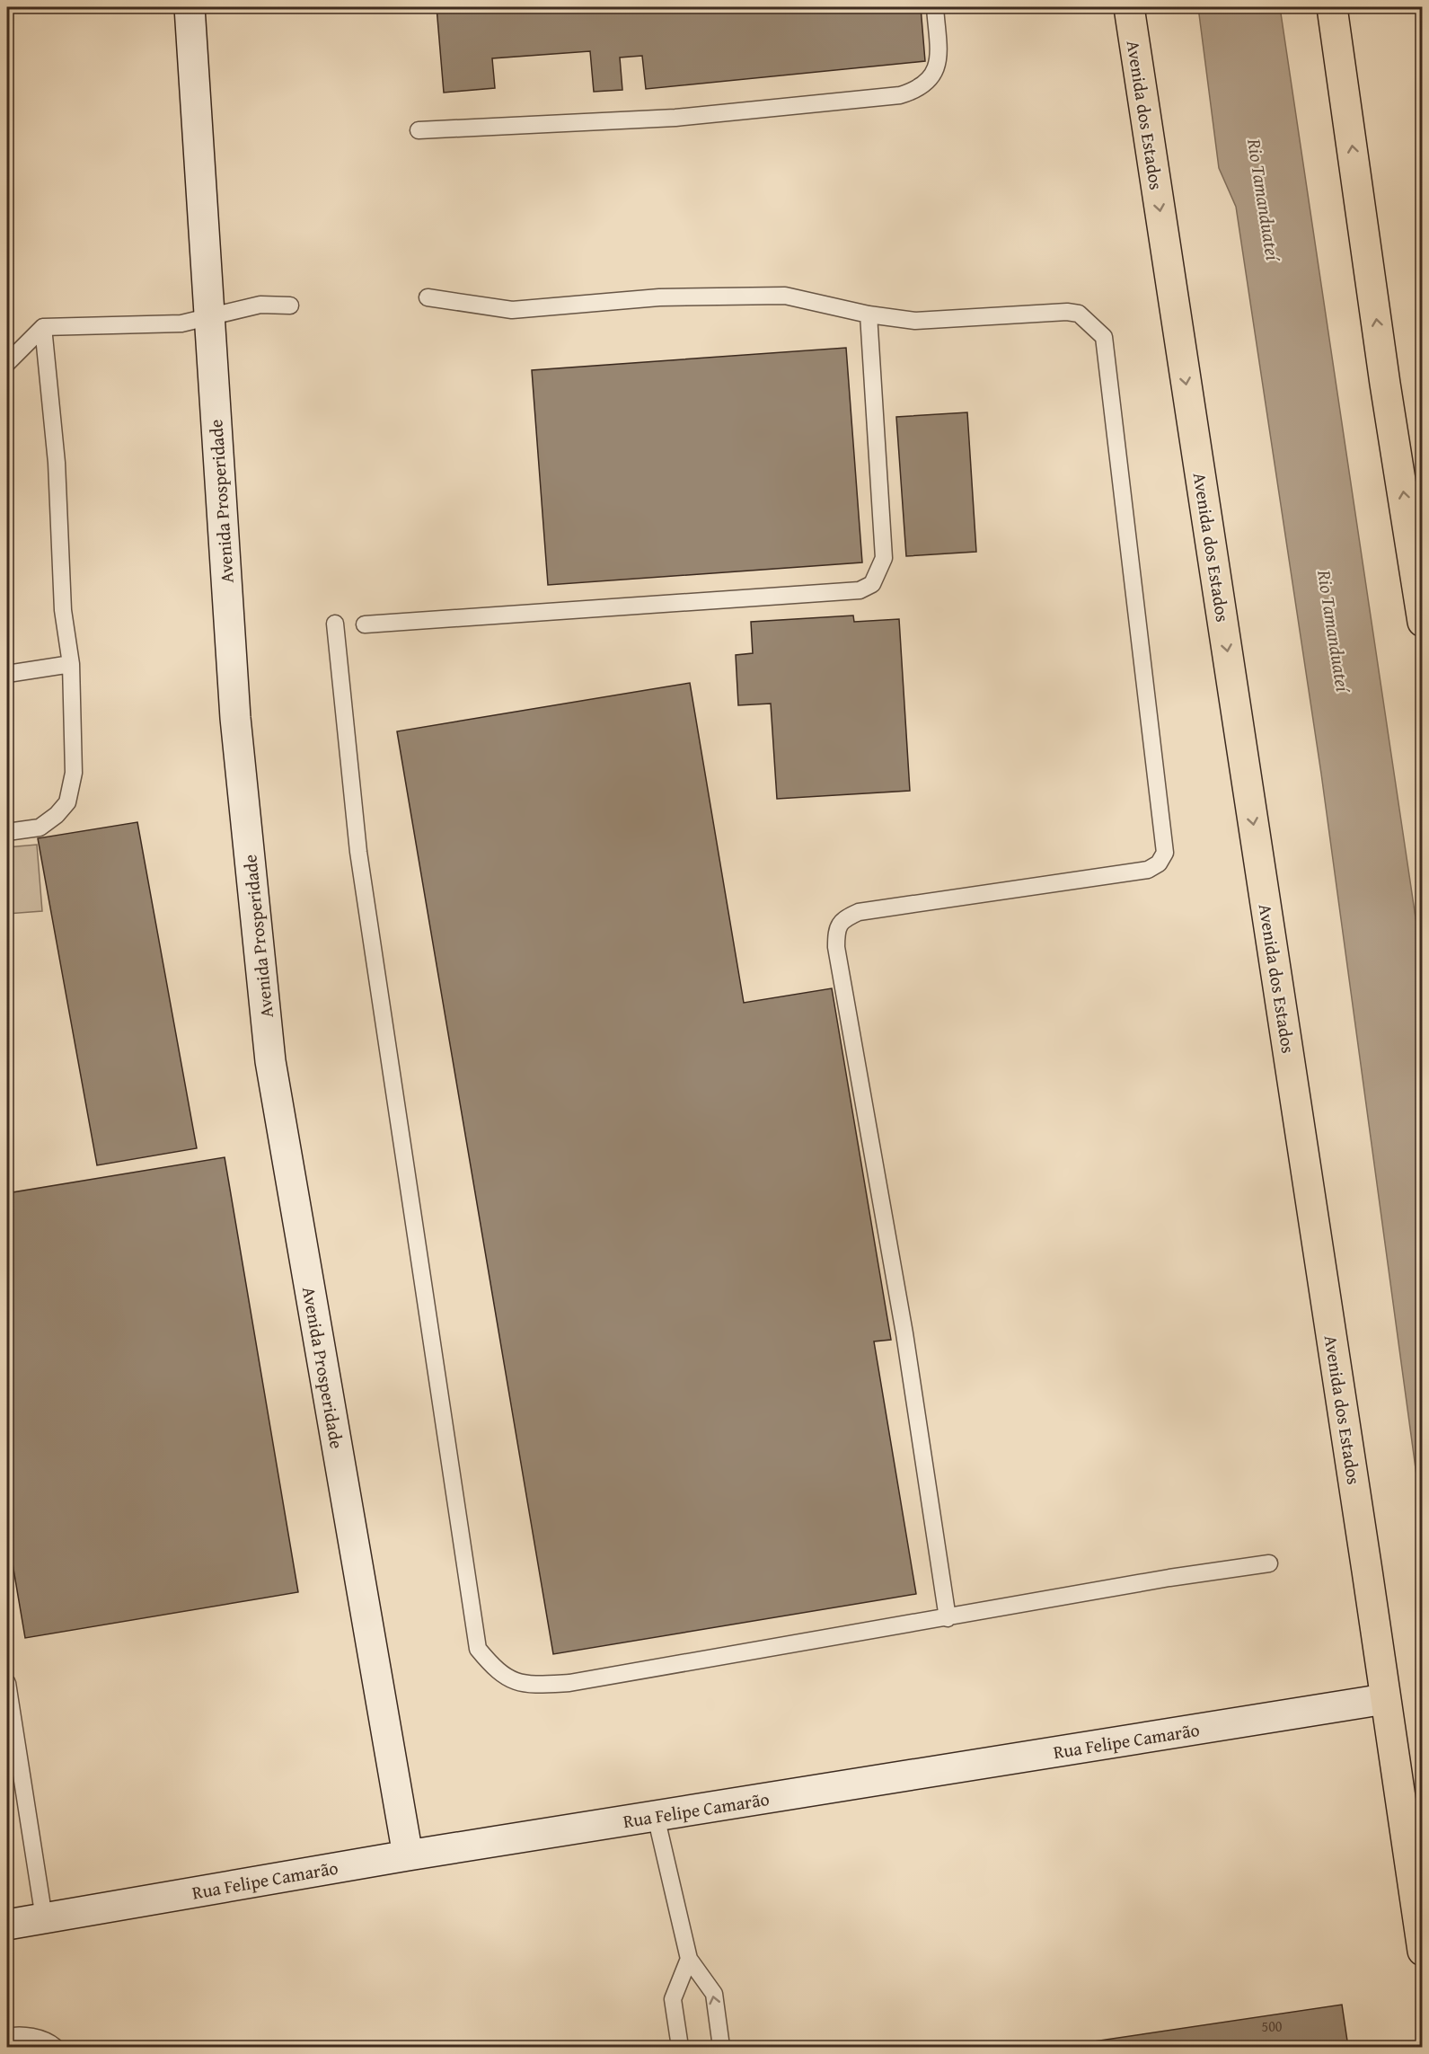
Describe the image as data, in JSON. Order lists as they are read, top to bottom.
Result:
{
  "streets": {
    "highway": ["Avenida dos Estados"],
    "main road": ["Avenida Prosperidade", "Rua Felipe Camarão"]
  },
  "crossings": [
    ["Avenida dos Estados", "Rua Felipe Camarão"],
    ["Avenida Prosperidade", "Rua Felipe Camarão"]
  ],
  "water": ["Rio Tamanduateí"],
  "house_numbers": ["500"]
}
